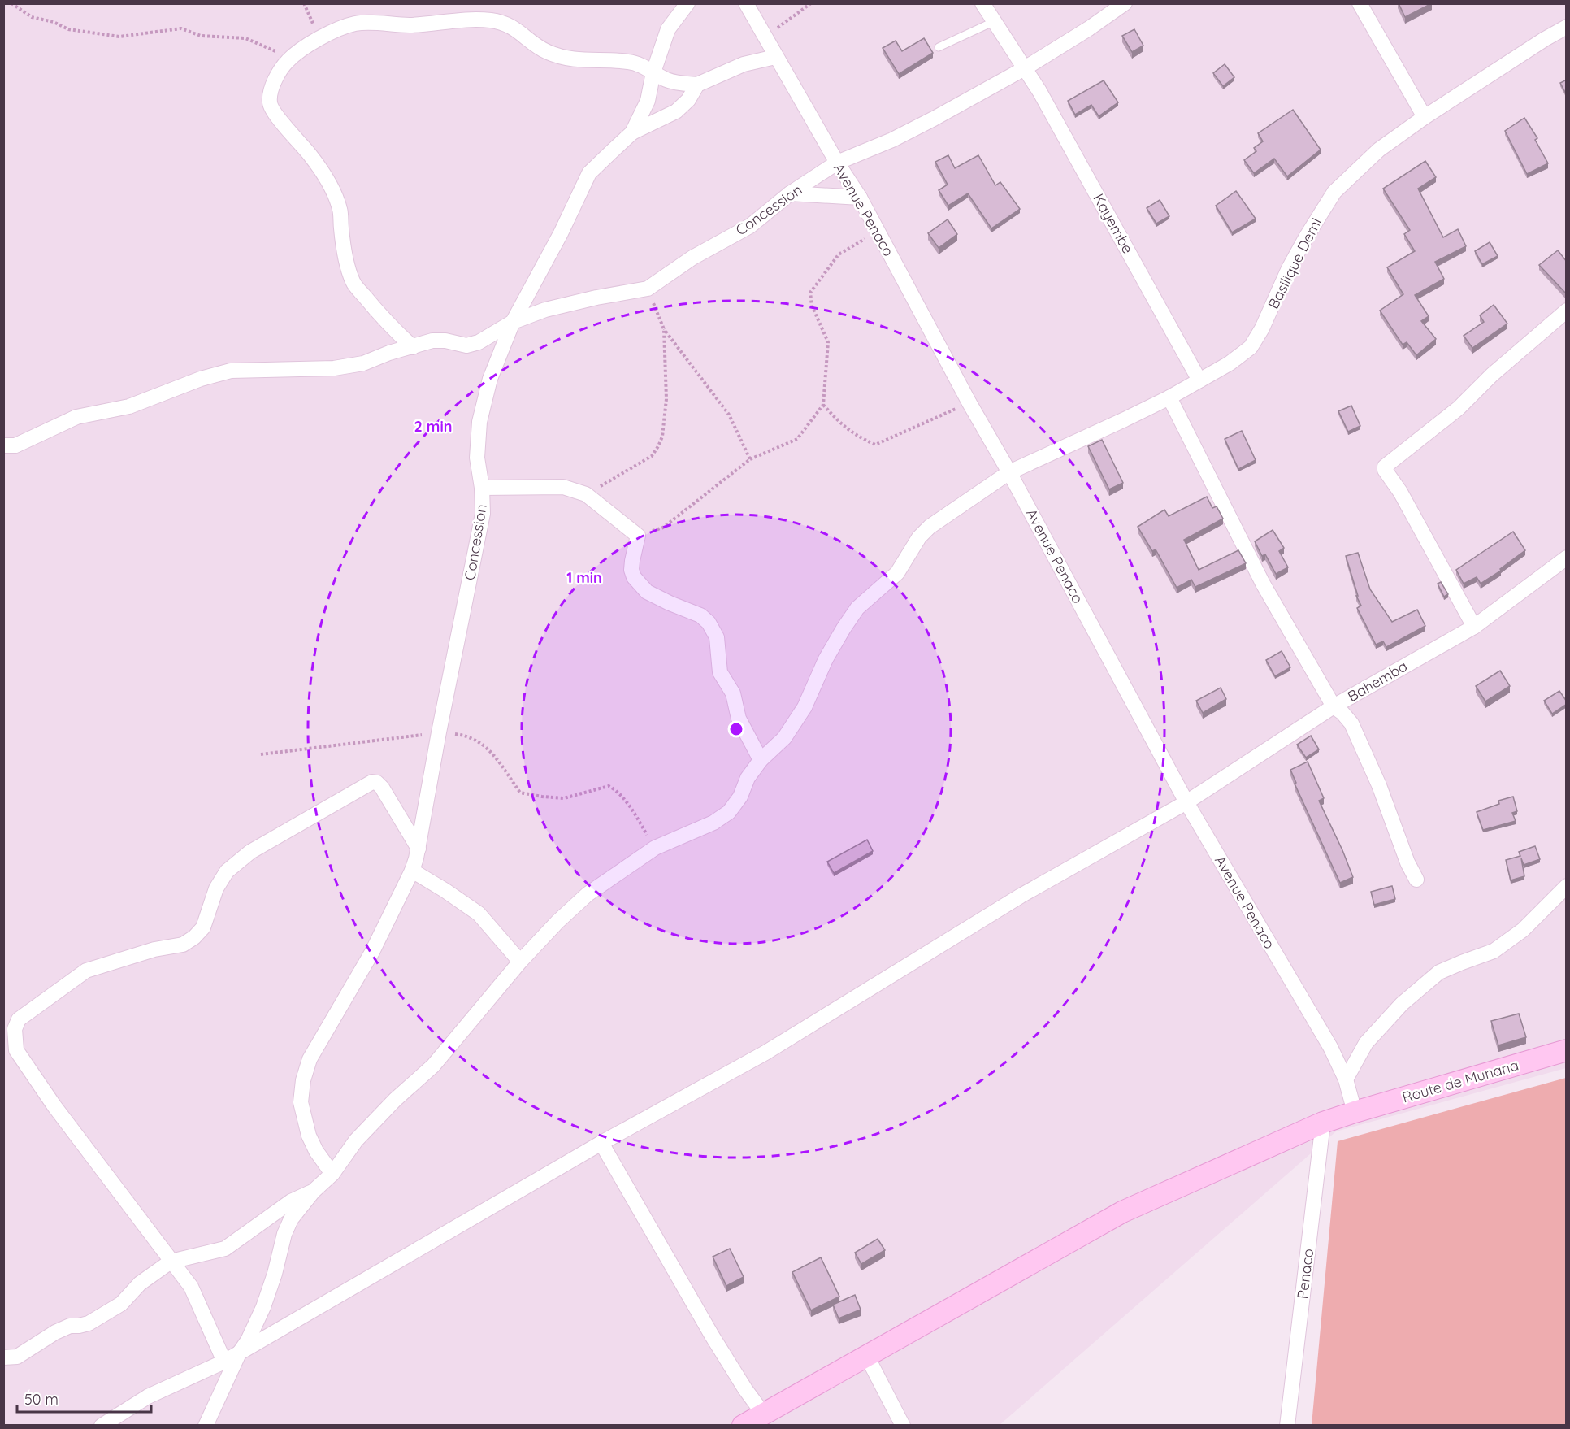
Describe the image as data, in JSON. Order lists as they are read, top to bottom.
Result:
{
  "streets": {
    "main road": ["Route de Munana"],
    "street": [
      "Concession",
      "Avenue Penaco",
      "Kayembe",
      "Basilique Demi",
      "Bahemba",
      "Penaco"
    ]
  },
  "crossings": [
    ["Concession", "Avenue Penaco"],
    ["Concession", "Kayembe"],
    ["Concession", "Basilique Demi"],
    ["Avenue Penaco", "Basilique Demi"],
    ["Avenue Penaco", "Bahemba"],
    ["Avenue Penaco", "Route de Munana"],
    ["Kayembe", "Basilique Demi"],
    ["Route de Munana", "Penaco"]
  ],
  "scale_bar": "50 m",
  "rings": ["2 min", "1 min"]
}
